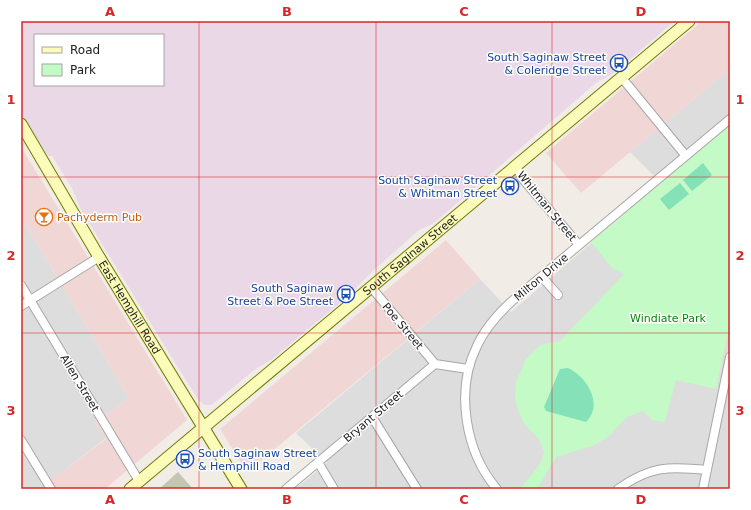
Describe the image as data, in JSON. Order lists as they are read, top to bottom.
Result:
{
  "streets": {
    "main road": ["South Saginaw Street", "East Hemphill Road"],
    "street": [
      "Whitman Street",
      "Milton Drive",
      "Poe Street",
      "Allen Street",
      "Bryant Street"
    ]
  },
  "crossings": [
    ["Whitman Street", "South Saginaw Street"],
    ["Whitman Street", "Milton Drive"],
    ["South Saginaw Street", "East Hemphill Road"],
    ["South Saginaw Street", "Poe Street"],
    ["South Saginaw Street", "Allen Street"],
    ["Poe Street", "Bryant Street"]
  ],
  "parks": ["Windiate Park"],
  "places": {
    "bus stop": [
      "South Saginaw Street & Coleridge Street",
      "South Saginaw Street & Whitman Street",
      "South Saginaw Street & Poe Street",
      "South Saginaw Street & Hemphill Road"
    ],
    "bar": ["Pachyderm Pub"]
  },
  "legend": ["Road", "Park"],
  "grid": {
    "columns": [
      "A",
      "B",
      "C",
      "D"
    ],
    "rows": ["1", "2", "3"]
  }
}
